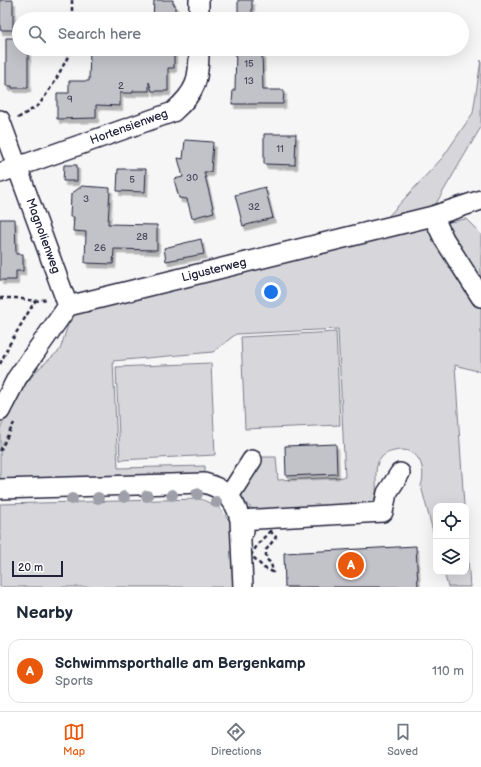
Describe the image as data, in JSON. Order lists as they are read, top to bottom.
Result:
{
  "streets": {
    "street": ["Hortensienweg", "Magnolienweg", "Ligusterweg"]
  },
  "crossings": [
    ["Hortensienweg", "Magnolienweg"],
    ["Magnolienweg", "Ligusterweg"]
  ],
  "house_numbers": [
    "15",
    "13",
    "2",
    "9",
    "11",
    "30",
    "5",
    "3",
    "32",
    "28",
    "26"
  ],
  "scale_bar": "20 m",
  "page": {
    "search": "Search here",
    "pins": "A",
    "scale": "20 m",
    "heading": "Nearby",
    "list": [
      {
        "mark": "A",
        "name": "Schwimmsporthalle am Bergenkamp",
        "note": "Sports",
        "value": "110 m"
      }
    ],
    "nav": ["Map", "Directions", "Saved"]
  }
}
